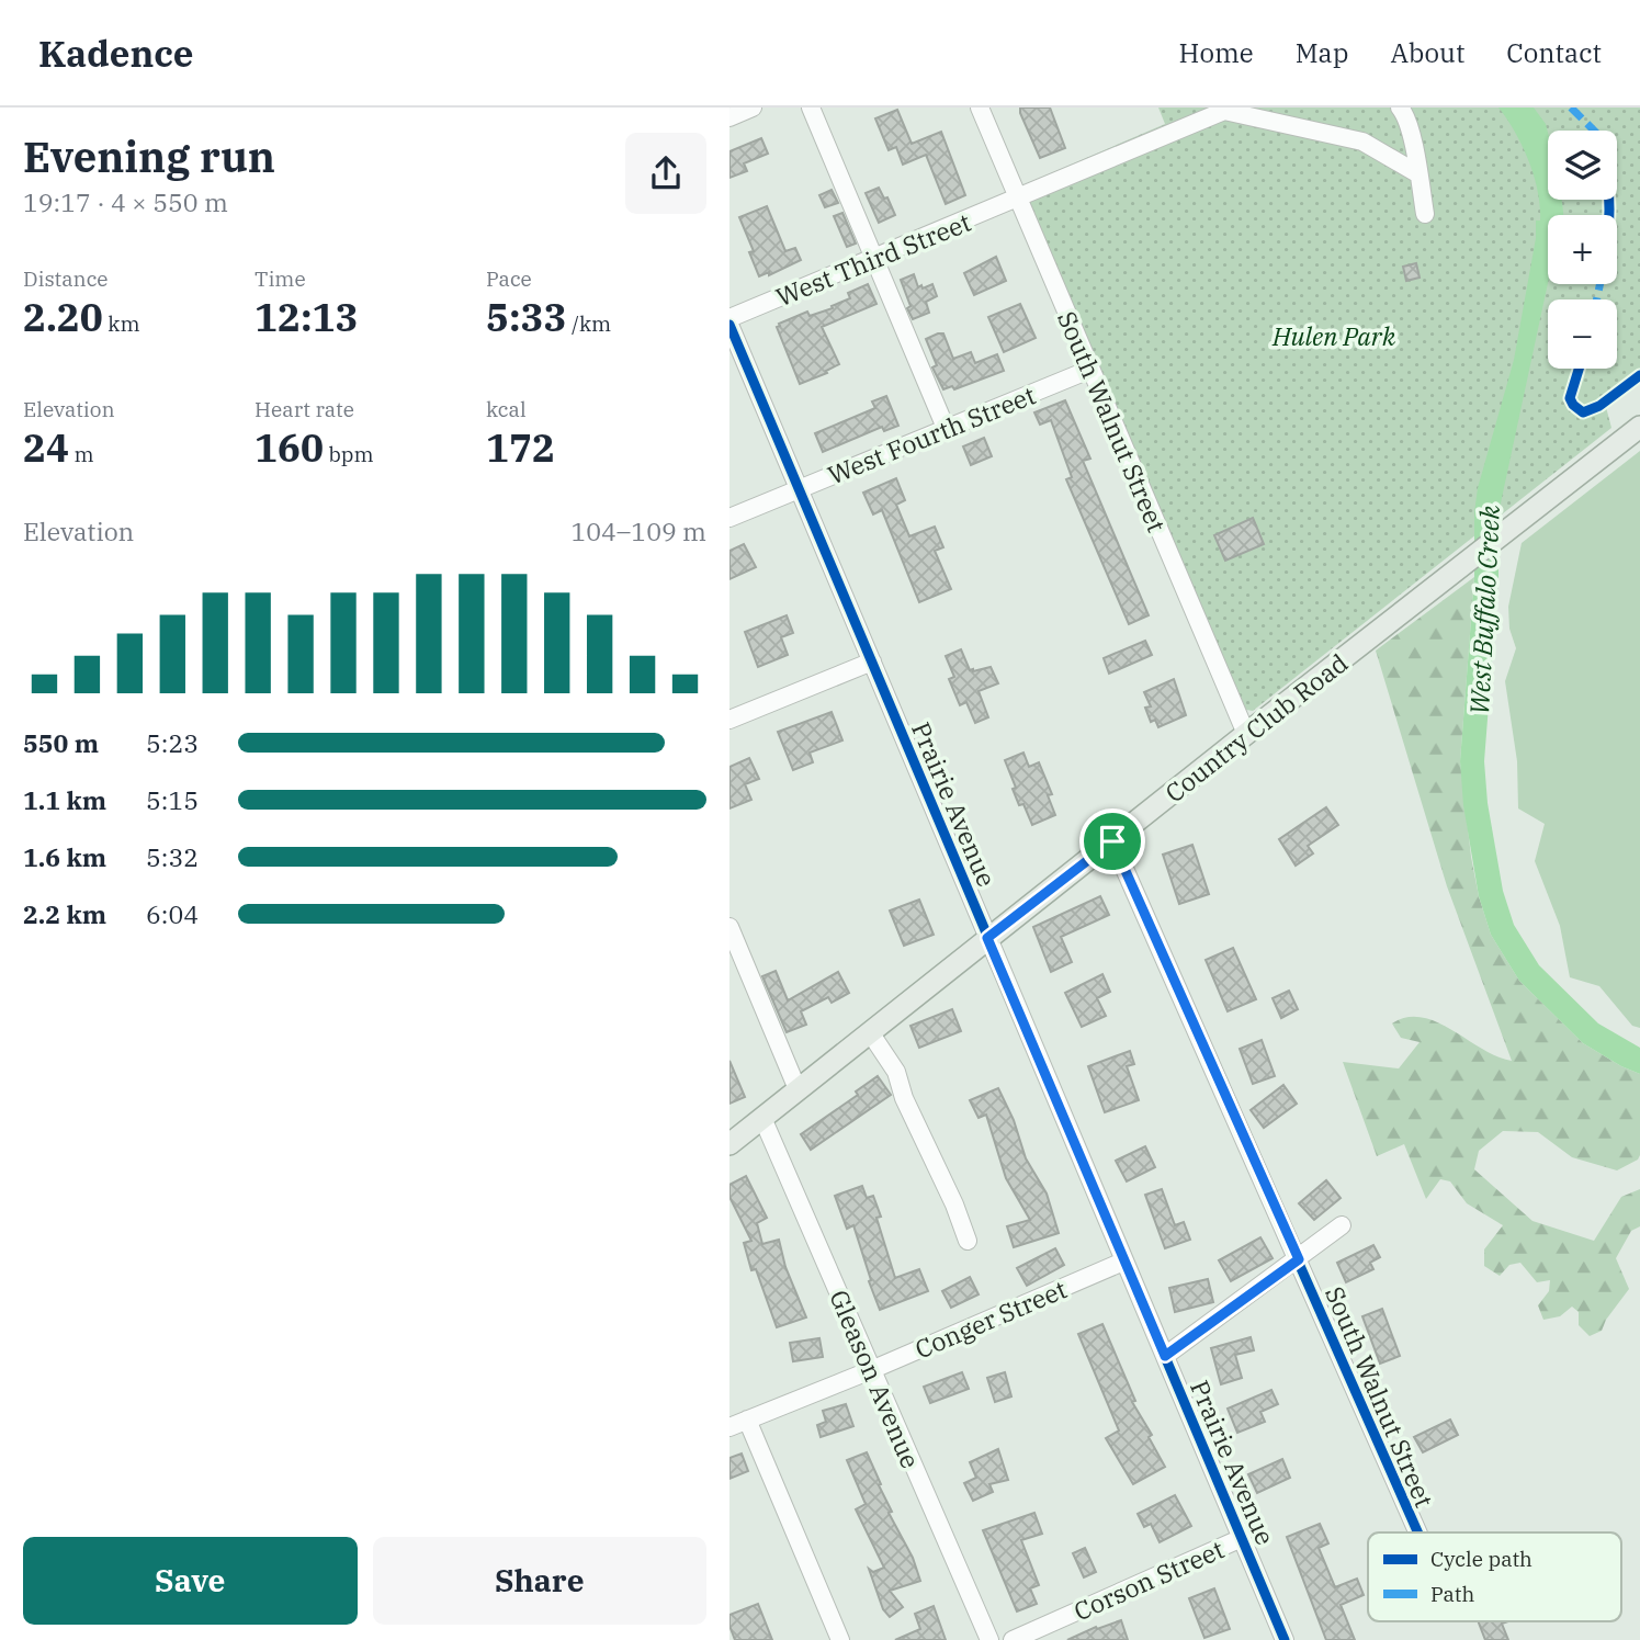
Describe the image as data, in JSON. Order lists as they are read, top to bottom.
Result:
{
  "streets": {
    "main road": ["Country Club Road"],
    "street": [
      "West Third Street",
      "South Walnut Street",
      "West Fourth Street",
      "Prairie Avenue",
      "Conger Street",
      "Gleason Avenue",
      "Corson Street"
    ]
  },
  "crossings": [
    ["West Third Street", "South Walnut Street"],
    ["South Walnut Street", "West Fourth Street"],
    ["South Walnut Street", "Country Club Road"],
    ["West Fourth Street", "Prairie Avenue"],
    ["Country Club Road", "Prairie Avenue"],
    ["Country Club Road", "Gleason Avenue"],
    ["Prairie Avenue", "Conger Street"],
    ["Prairie Avenue", "Corson Street"],
    ["Conger Street", "Gleason Avenue"]
  ],
  "water": ["West Buffalo Creek"],
  "parks": ["Hulen Park"],
  "legend": ["Cycle path", "Path"],
  "page": {
    "header": "Kadence",
    "nav": [
      "Home",
      "Map",
      "About",
      "Contact"
    ],
    "heading": ["Evening run", "19:17 · 4 × 550 m"],
    "map_buttons": ["+", "−"],
    "stats": [
      ["Distance", "2.20 km"],
      ["Time", "12:13"],
      ["Pace", "5:33 /km"],
      ["Elevation", "24 m"],
      ["Heart rate", "160 bpm"],
      ["kcal", "172"]
    ],
    "chart": ["Elevation", "104–109 m"],
    "list": [
      {
        "name": "550 m",
        "note": "5:23"
      },
      {
        "name": "1.1 km",
        "note": "5:15"
      },
      {
        "name": "1.6 km",
        "note": "5:32"
      },
      {
        "name": "2.2 km",
        "note": "6:04"
      }
    ],
    "buttons": ["Save", "Share"]
  }
}
